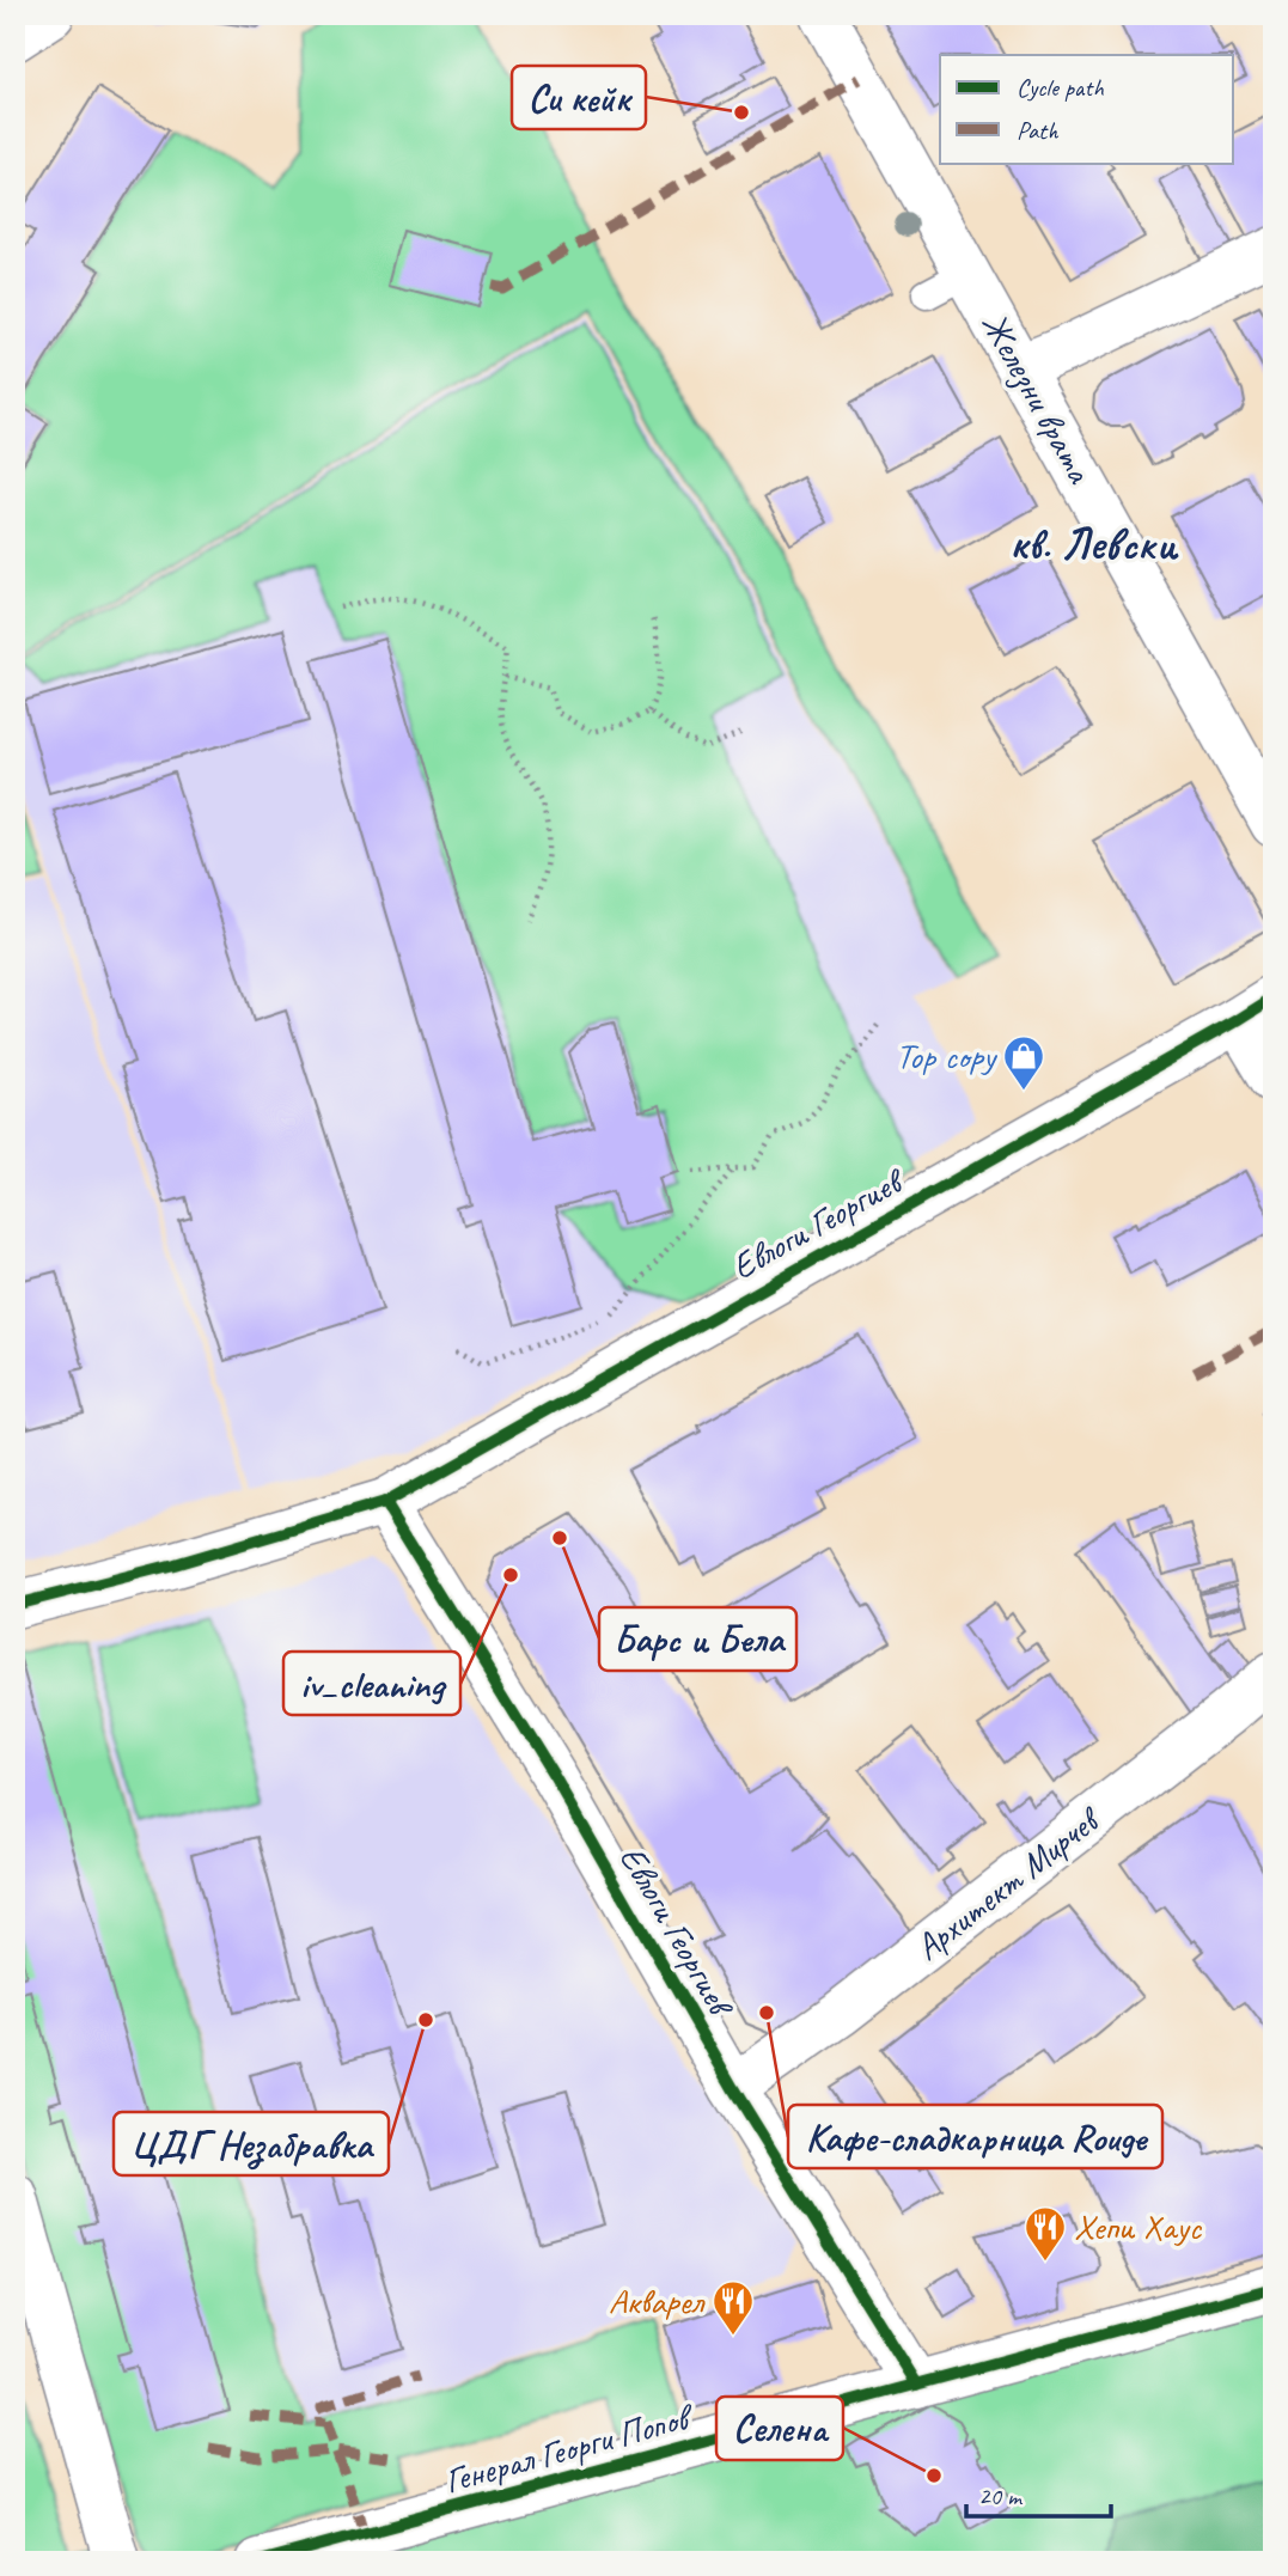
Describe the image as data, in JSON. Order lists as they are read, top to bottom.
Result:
{
  "streets": {
    "street": [
      "Железни врата",
      "Евлоги Георгиев",
      "Архитект Мирчев",
      "Генерал Георги Попов"
    ]
  },
  "crossings": [
    ["Евлоги Георгиев", "Архитект Мирчев"],
    ["Евлоги Георгиев", "Генерал Георги Попов"]
  ],
  "districts": ["кв. Левски"],
  "places": {
    "other": [
      "Си кейк",
      "Барс и Бела",
      "iv_cleaning",
      "Кафе-сладкарница Rouge",
      "ЦДГ Незабравка",
      "Селена"
    ],
    "shop": ["Top copy"],
    "restaurant": ["Хепи Хаус", "Акварел"]
  },
  "legend": ["Cycle path", "Path"],
  "scale_bar": "20 m"
}
